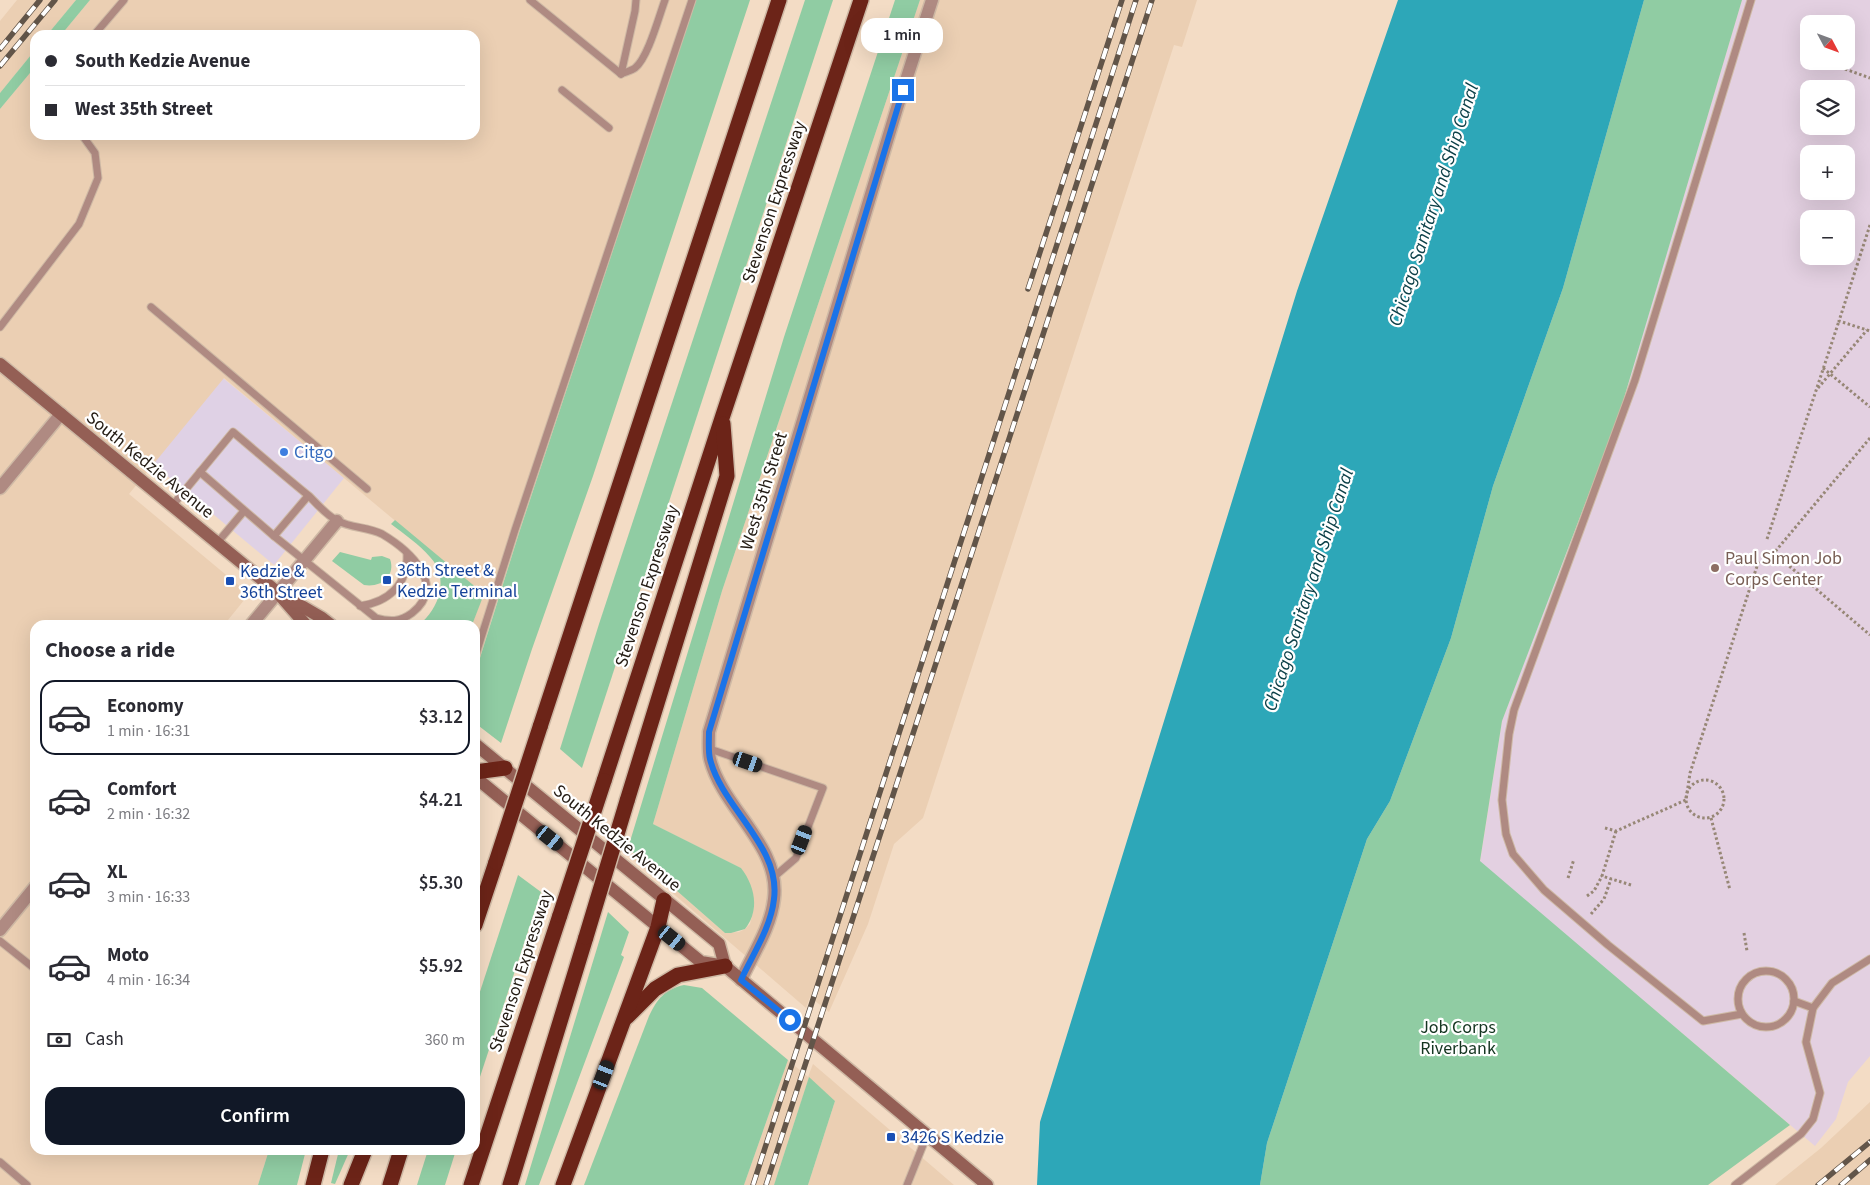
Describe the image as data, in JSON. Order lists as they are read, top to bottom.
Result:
{
  "streets": {
    "highway": ["Stevenson Expressway"],
    "main road": ["South Kedzie Avenue"],
    "street": ["West 35th Street"]
  },
  "water": ["Chicago Sanitary and Ship Canal"],
  "parks": ["Job Corps Riverbank"],
  "places": {
    "other": ["Citgo", "Paul Simon Job Corps Center"],
    "transit": ["36th Street & Kedzie Terminal", "Kedzie & 36th Street", "3426 S Kedzie"]
  },
  "north": "bottom right",
  "page": {
    "map_buttons": ["+", "−"],
    "bubble": "1 min",
    "banner": ["South Kedzie Avenue", "West 35th Street"],
    "heading": "Choose a ride",
    "list": [
      {
        "name": "Economy",
        "note": "1 min · 16:31",
        "value": "$3.12"
      },
      {
        "name": "Comfort",
        "note": "2 min · 16:32",
        "value": "$4.21"
      },
      {
        "name": "XL",
        "note": "3 min · 16:33",
        "value": "$5.30"
      },
      {
        "name": "Moto",
        "note": "4 min · 16:34",
        "value": "$5.92"
      }
    ],
    "pay": ["Cash", "360 m"],
    "buttons": "Confirm"
  }
}
